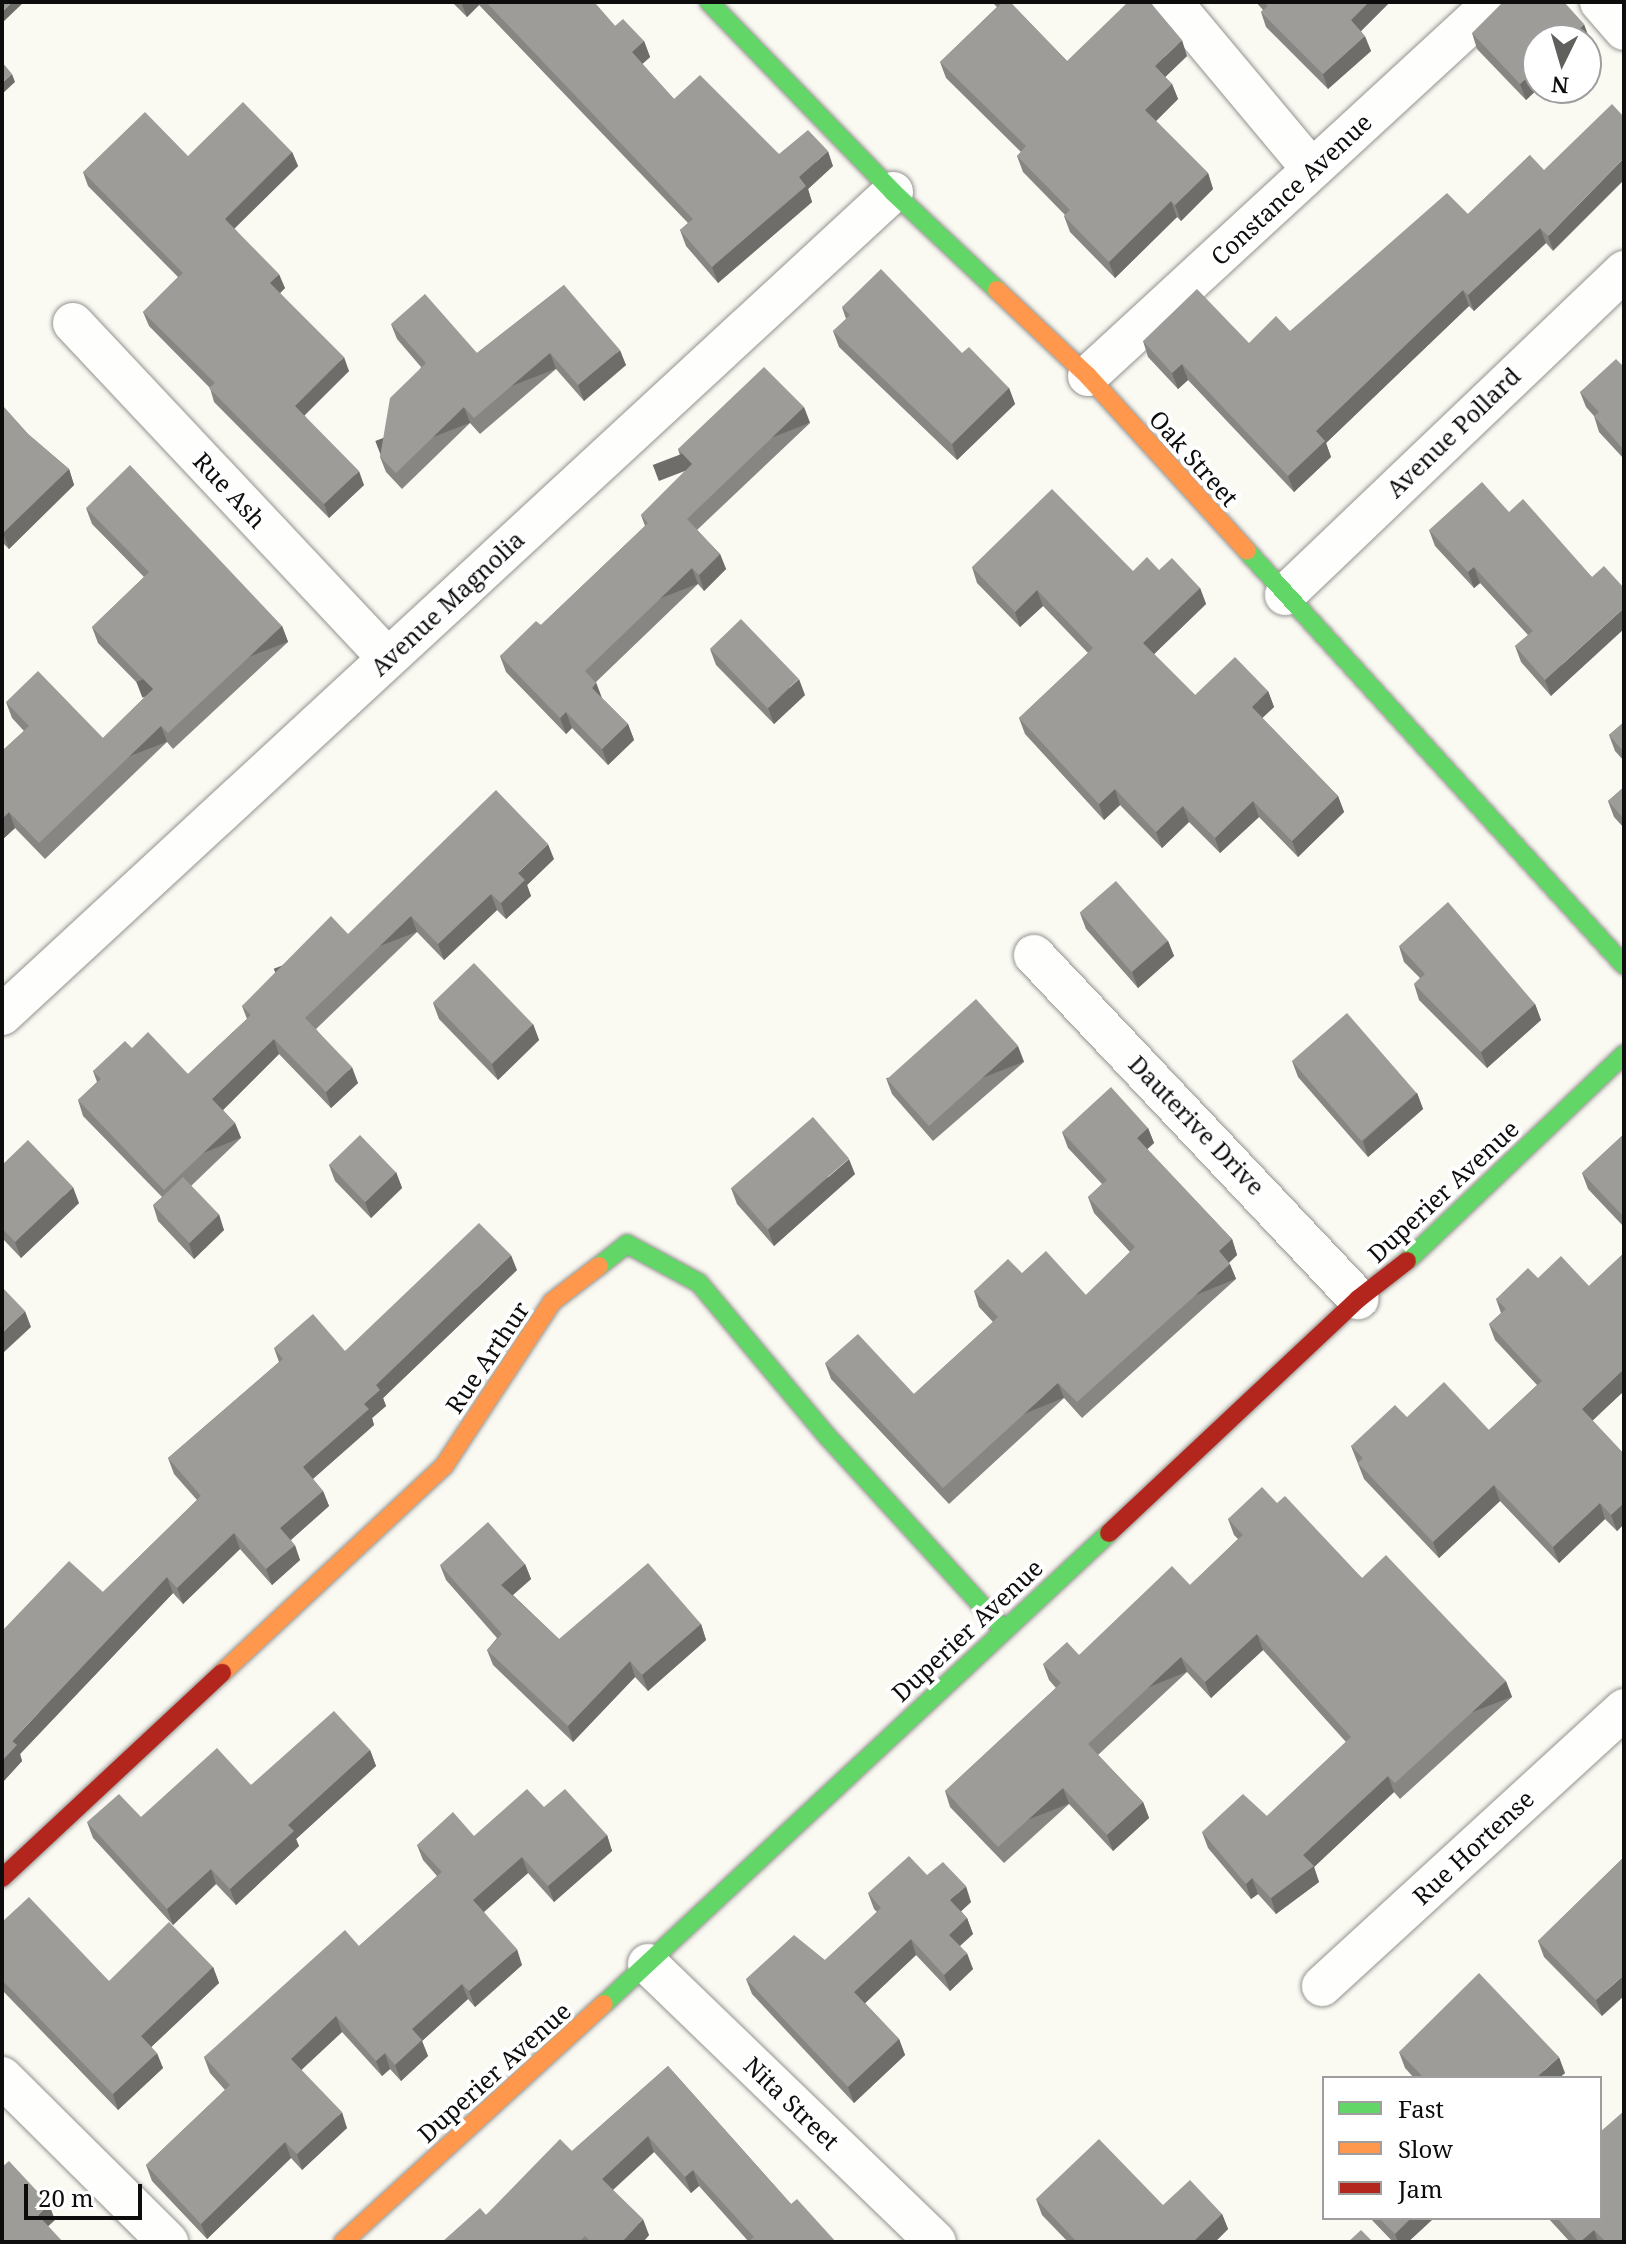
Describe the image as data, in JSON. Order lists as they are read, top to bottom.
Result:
{
  "streets": {
    "main road": ["Oak Street", "Duperier Avenue", "Rue Arthur"],
    "street": [
      "Constance Avenue",
      "Avenue Pollard",
      "Rue Ash",
      "Avenue Magnolia",
      "Dauterive Drive",
      "Rue Hortense",
      "Nita Street"
    ]
  },
  "crossings": [
    ["Constance Avenue", "Oak Street"],
    ["Avenue Pollard", "Oak Street"],
    ["Oak Street", "Avenue Magnolia"],
    ["Rue Ash", "Avenue Magnolia"],
    ["Dauterive Drive", "Duperier Avenue"],
    ["Duperier Avenue", "Rue Arthur"],
    ["Duperier Avenue", "Nita Street"]
  ],
  "legend": ["Fast", "Slow", "Jam"],
  "scale_bar": "20 m",
  "north": "bottom"
}
